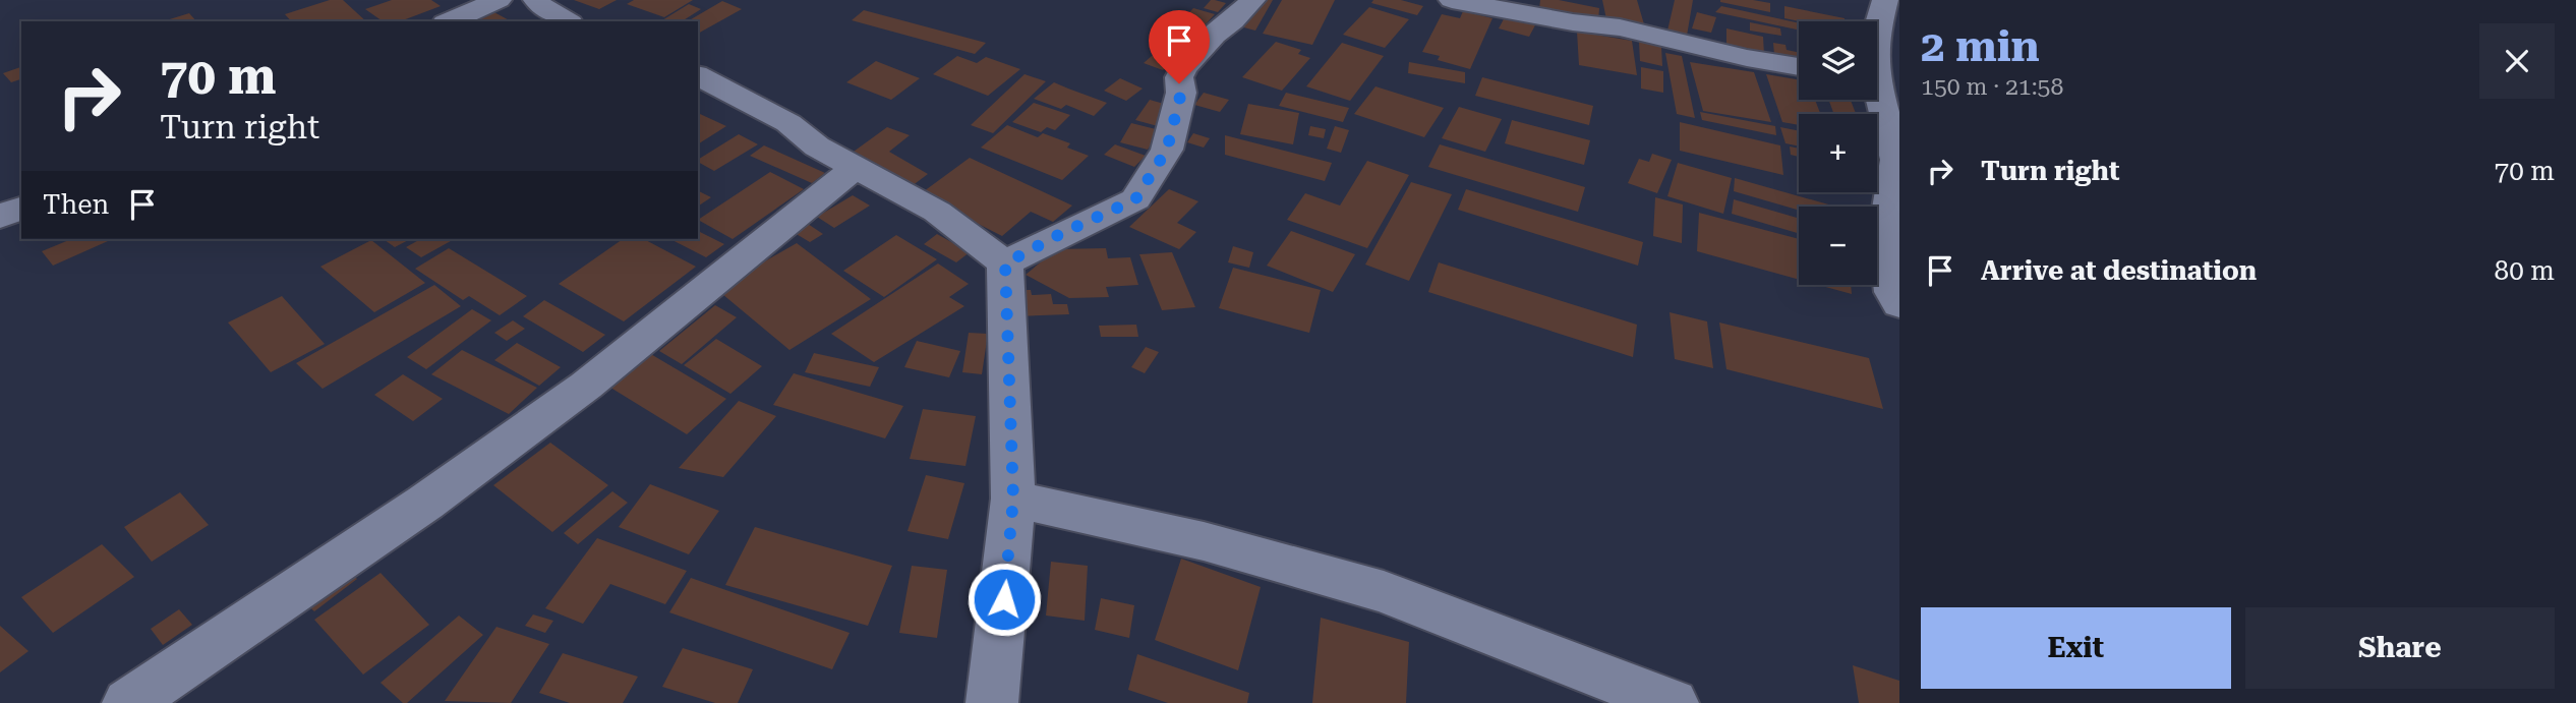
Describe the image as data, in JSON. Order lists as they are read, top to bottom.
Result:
{
  "page": {
    "heading": ["2 min", "150 m · 21:58"],
    "map_buttons": ["+", "−"],
    "turn": ["70 m", "Turn right"],
    "list": [
      {
        "name": "Turn right",
        "value": "70 m"
      },
      {
        "name": "Arrive at destination",
        "value": "80 m"
      }
    ],
    "then": "Then",
    "buttons": ["Exit", "Share"]
  }
}
